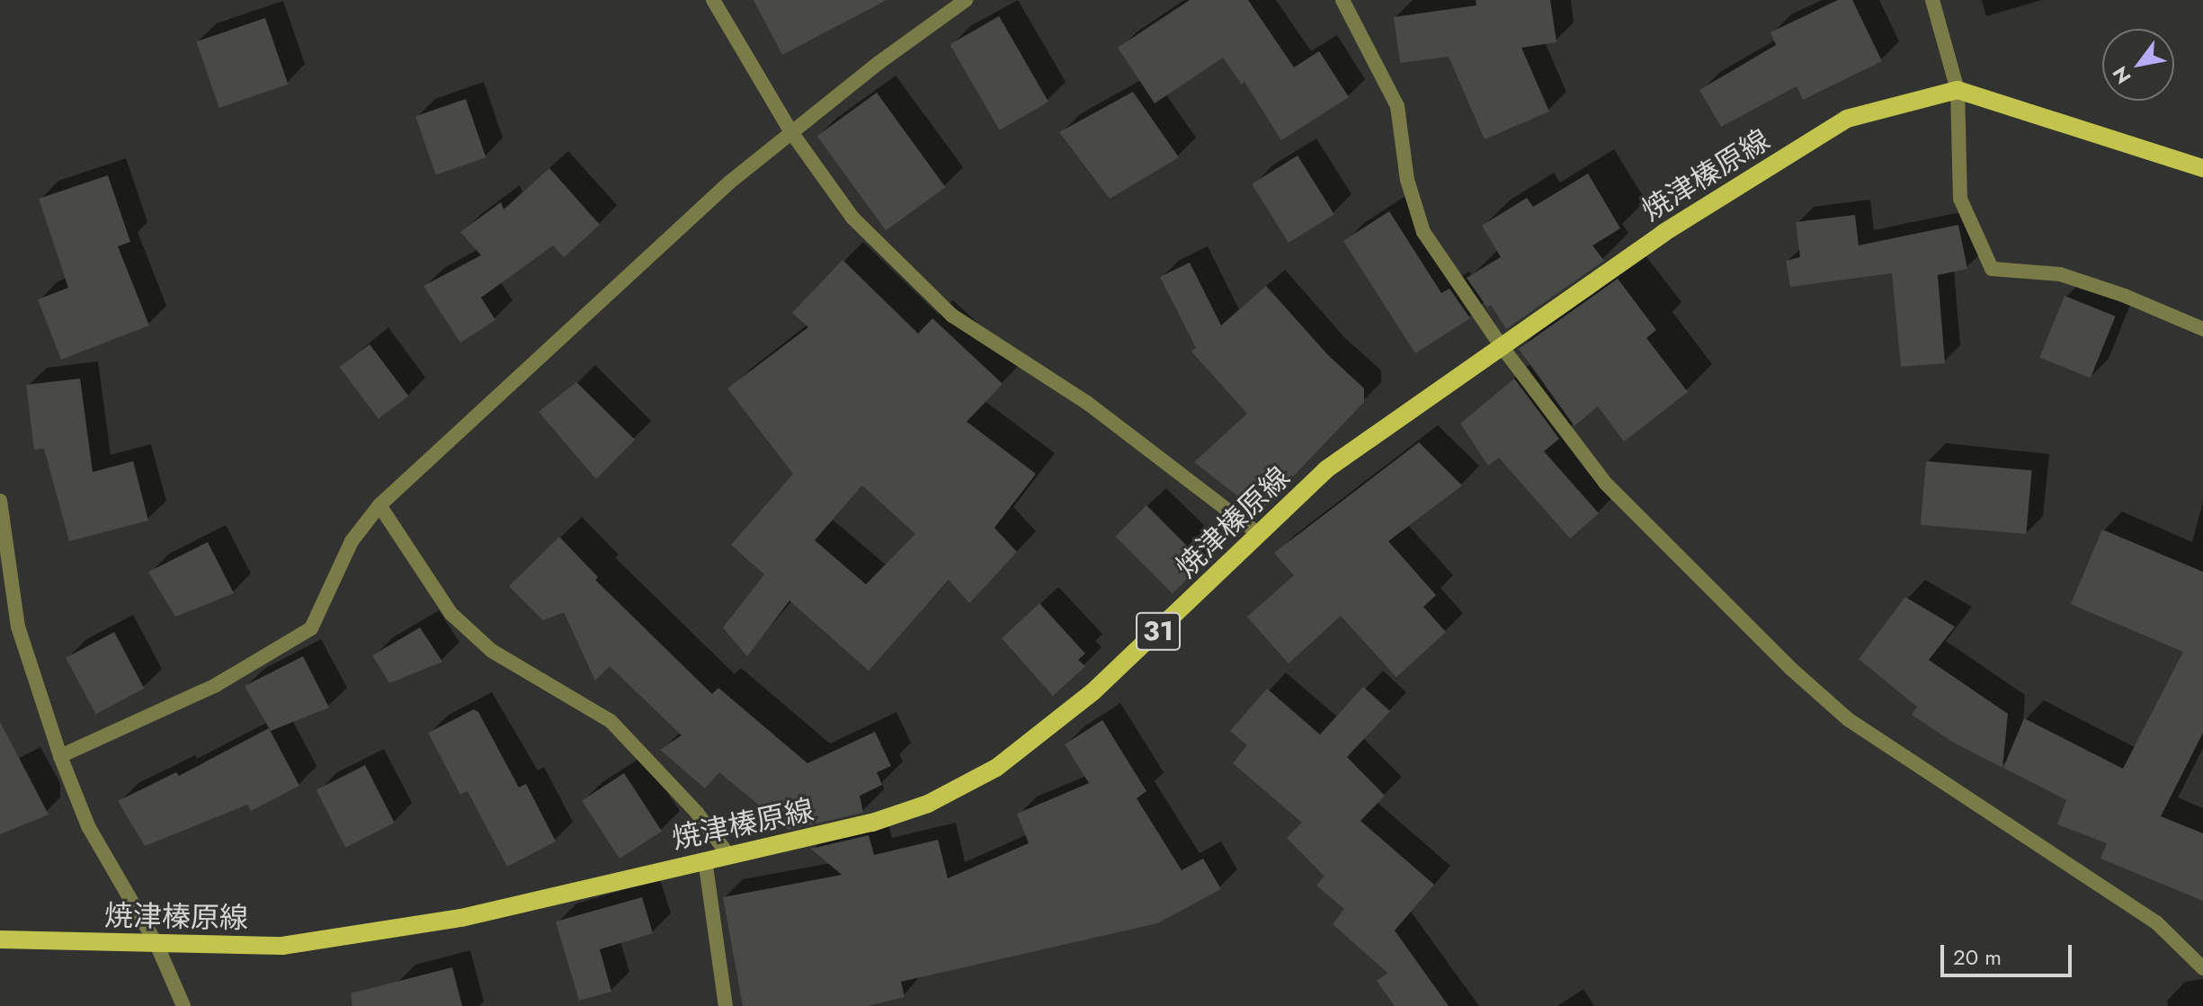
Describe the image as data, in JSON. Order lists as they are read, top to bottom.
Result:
{
  "streets": {
    "main road": ["焼津榛原線", "31"]
  },
  "scale_bar": "20 m",
  "north": "bottom left"
}
